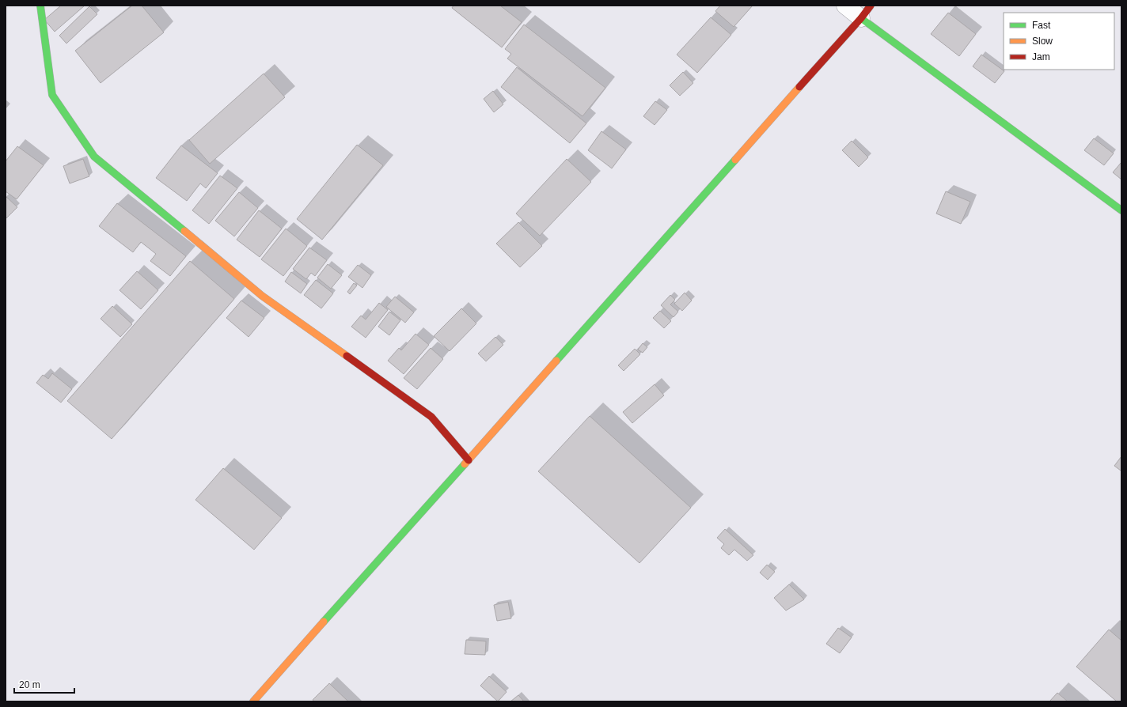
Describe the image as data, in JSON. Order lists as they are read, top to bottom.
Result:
{
  "legend": ["Fast", "Slow", "Jam"],
  "scale_bar": "20 m"
}
